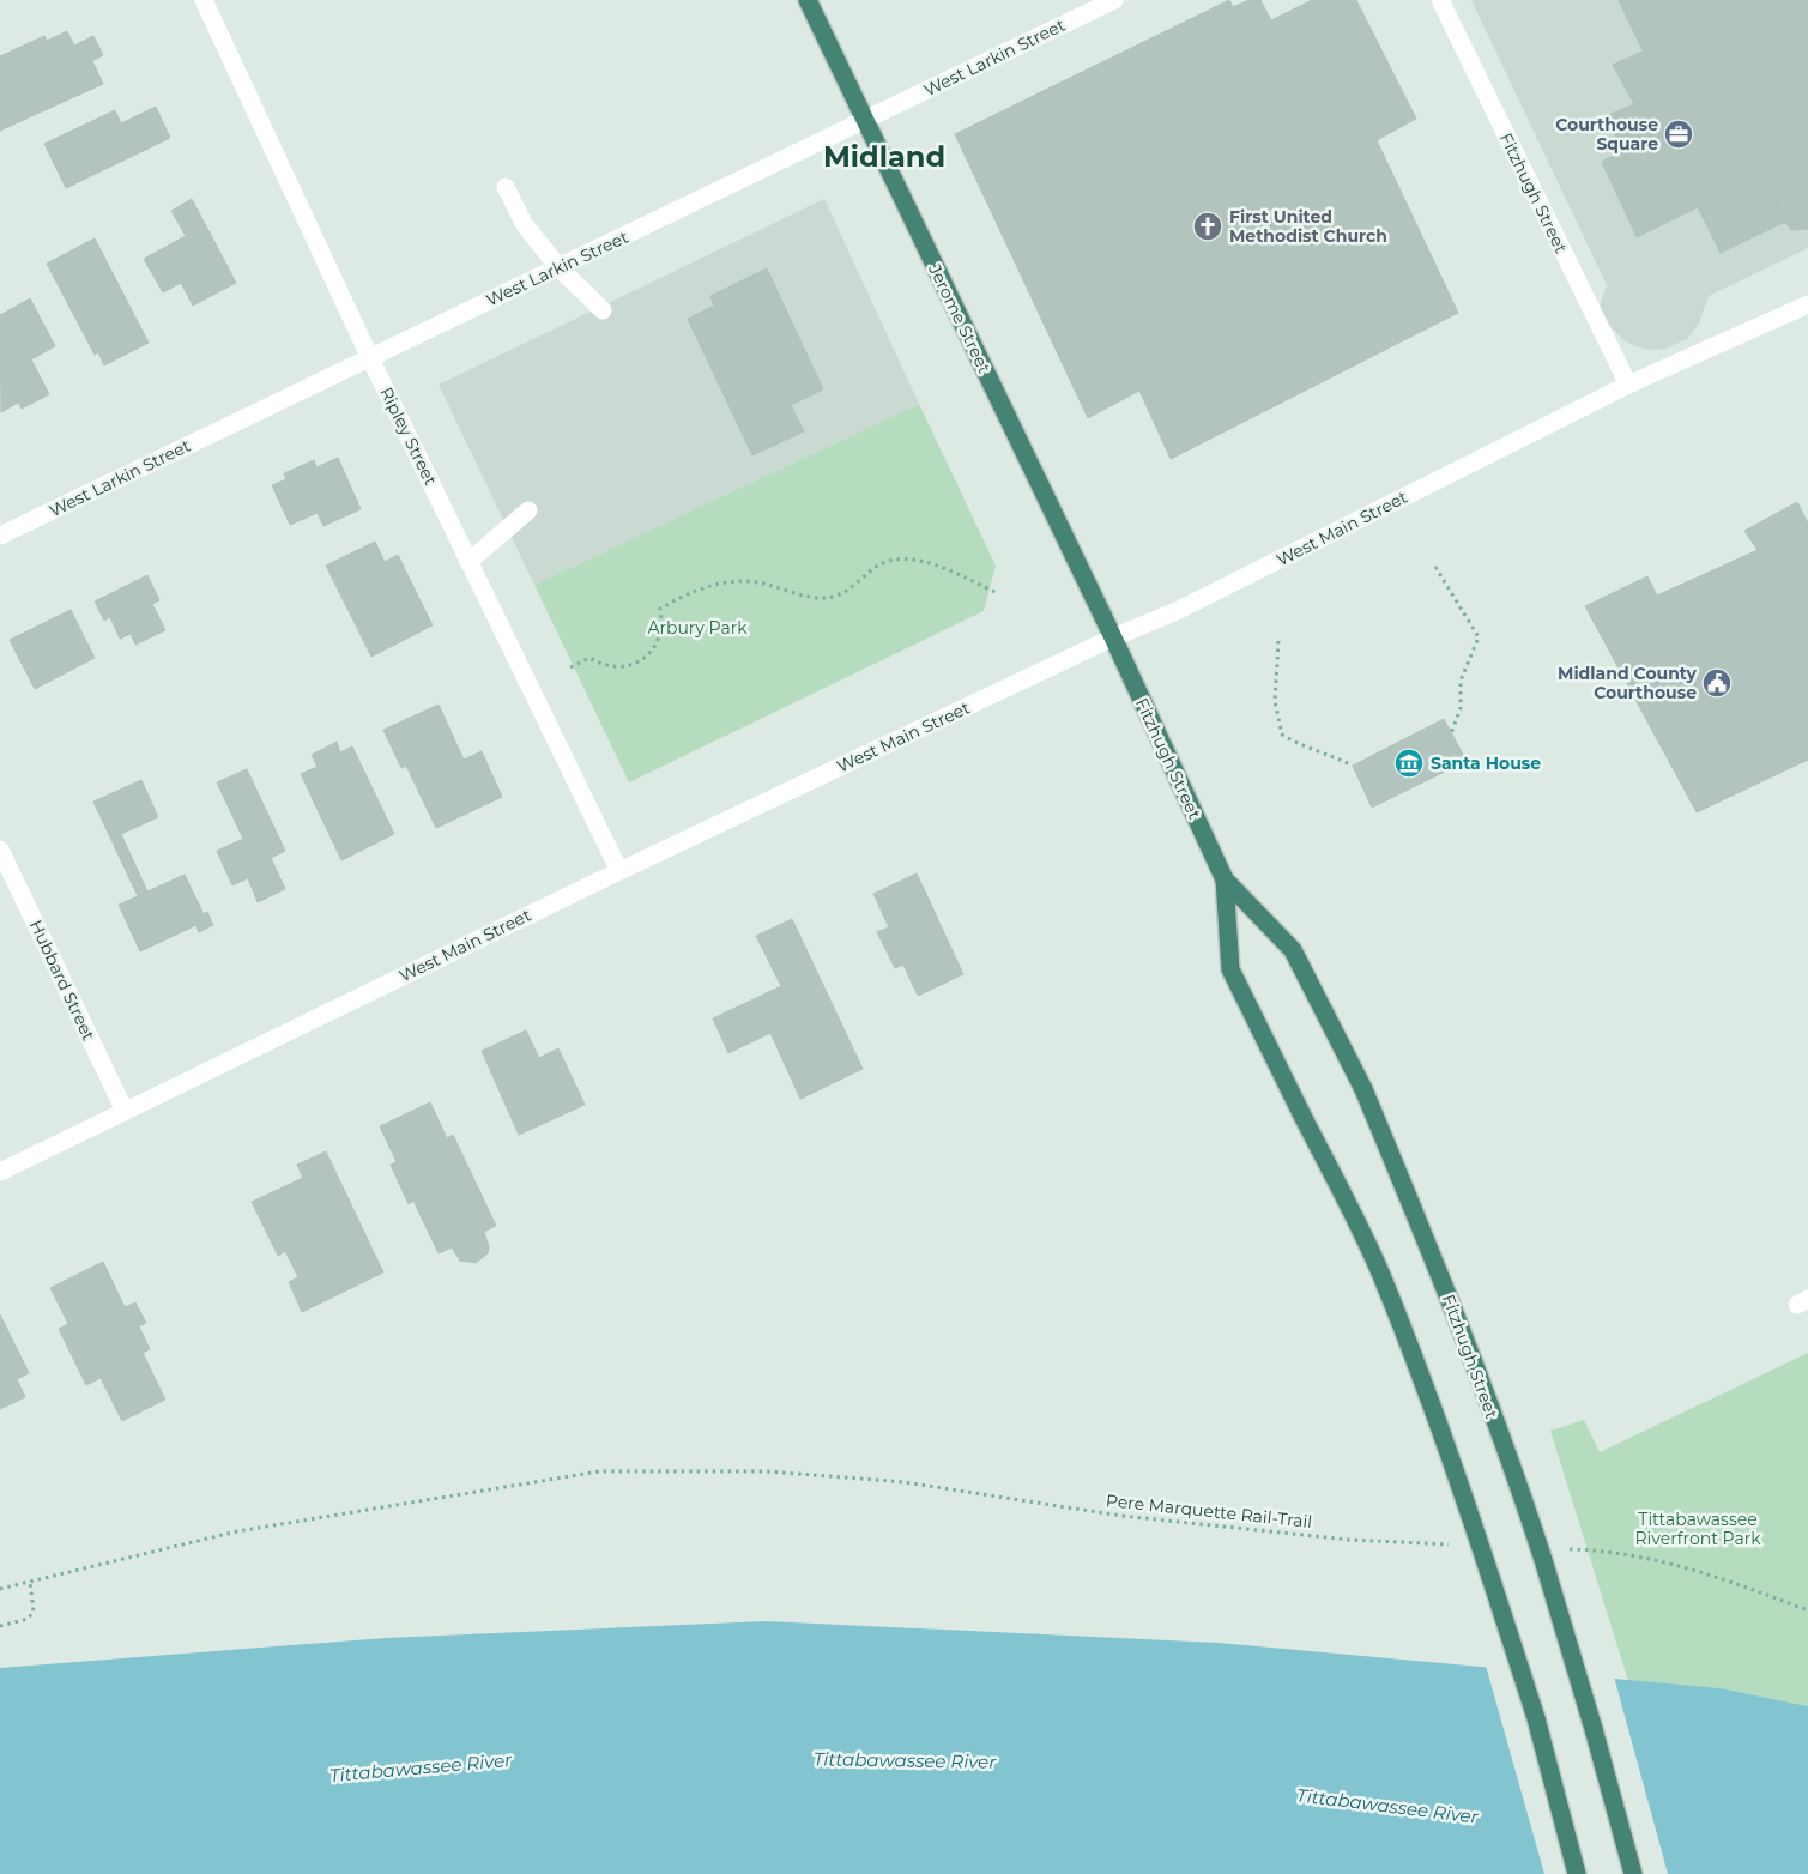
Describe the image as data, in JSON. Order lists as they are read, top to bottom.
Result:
{
  "streets": {
    "highway": ["Fitzhugh Street", "Jerome Street"],
    "street": [
      "West Larkin Street",
      "Ripley Street",
      "West Main Street",
      "Hubbard Street"
    ],
    "path": ["Pere Marquette Rail-Trail"]
  },
  "crossings": [
    ["West Larkin Street", "Jerome Street"],
    ["West Larkin Street", "Ripley Street"],
    ["Fitzhugh Street", "Jerome Street"],
    ["Fitzhugh Street", "West Main Street"],
    ["Jerome Street", "West Main Street"],
    ["Ripley Street", "West Main Street"],
    ["West Main Street", "Hubbard Street"]
  ],
  "districts": ["Midland"],
  "water": ["Tittabawassee River"],
  "parks": ["Arbury Park", "Tittabawassee Riverfront Park"],
  "places": {
    "office": ["Courthouse Square"],
    "church": ["First United Methodist Church"],
    "public building": ["Midland County Courthouse"],
    "museum": ["Santa House"]
  }
}
